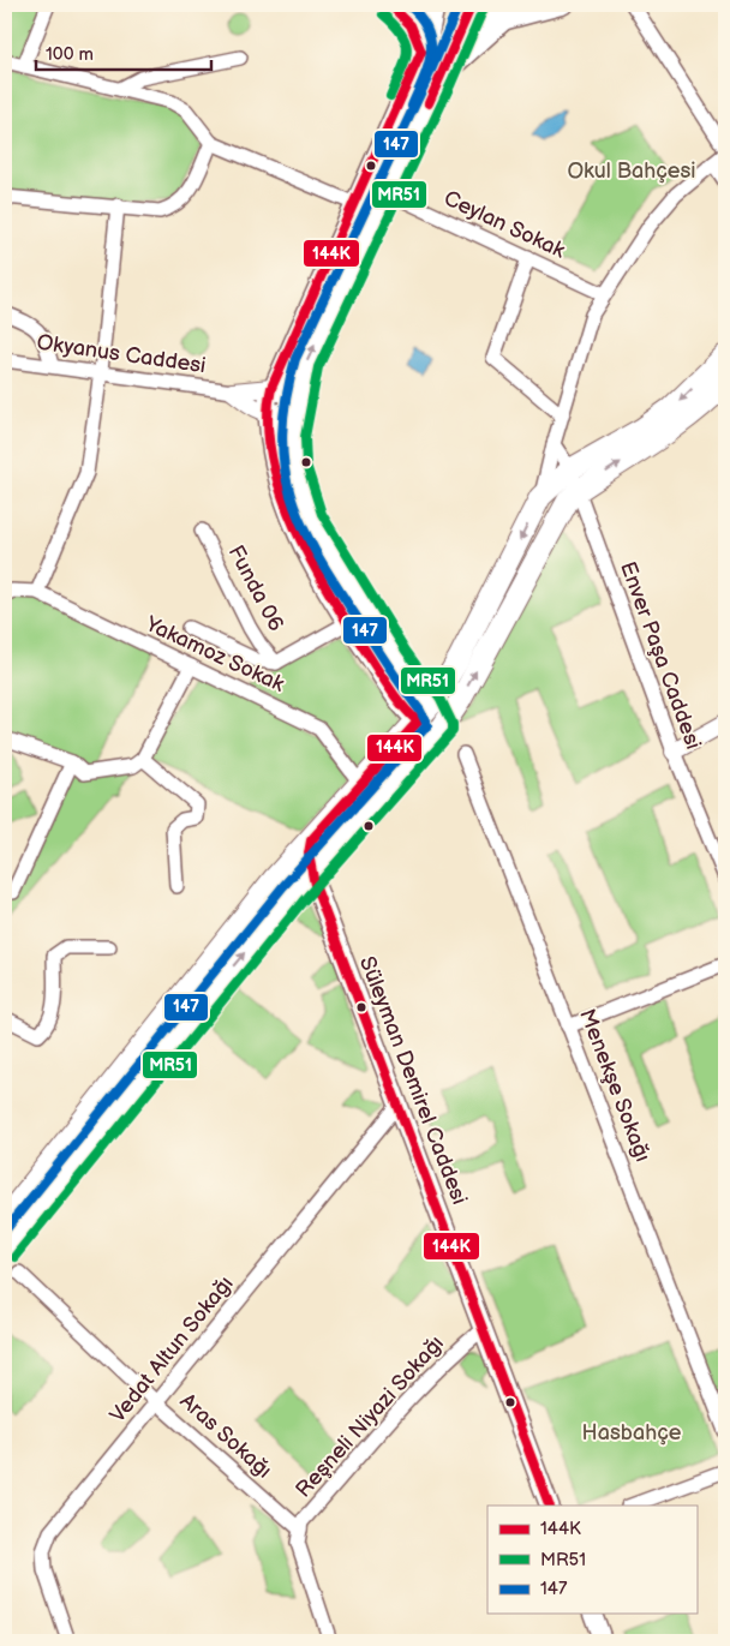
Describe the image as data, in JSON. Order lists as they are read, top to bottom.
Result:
{
  "streets": {
    "main road": ["Süleyman Demirel Caddesi"],
    "street": [
      "Ceylan Sokak",
      "Okyanus Caddesi",
      "Funda 06",
      "Yakamoz Sokak",
      "Enver Paşa Caddesi",
      "Menekşe Sokağı",
      "Vedat Altun Sokağı",
      "Reşneli Niyazi Sokağı",
      "Aras Sokağı"
    ]
  },
  "crossings": [
    ["Süleyman Demirel Caddesi", "Vedat Altun Sokağı"],
    ["Süleyman Demirel Caddesi", "Reşneli Niyazi Sokağı"],
    ["Vedat Altun Sokağı", "Aras Sokağı"],
    ["Reşneli Niyazi Sokağı", "Aras Sokağı"]
  ],
  "parks": ["Okul Bahçesi", "Hasbahçe"],
  "lines": ["transit line 144K", "transit line 147", "transit line MR51"],
  "legend": ["144K", "MR51", "147"],
  "scale_bar": "100 m"
}
